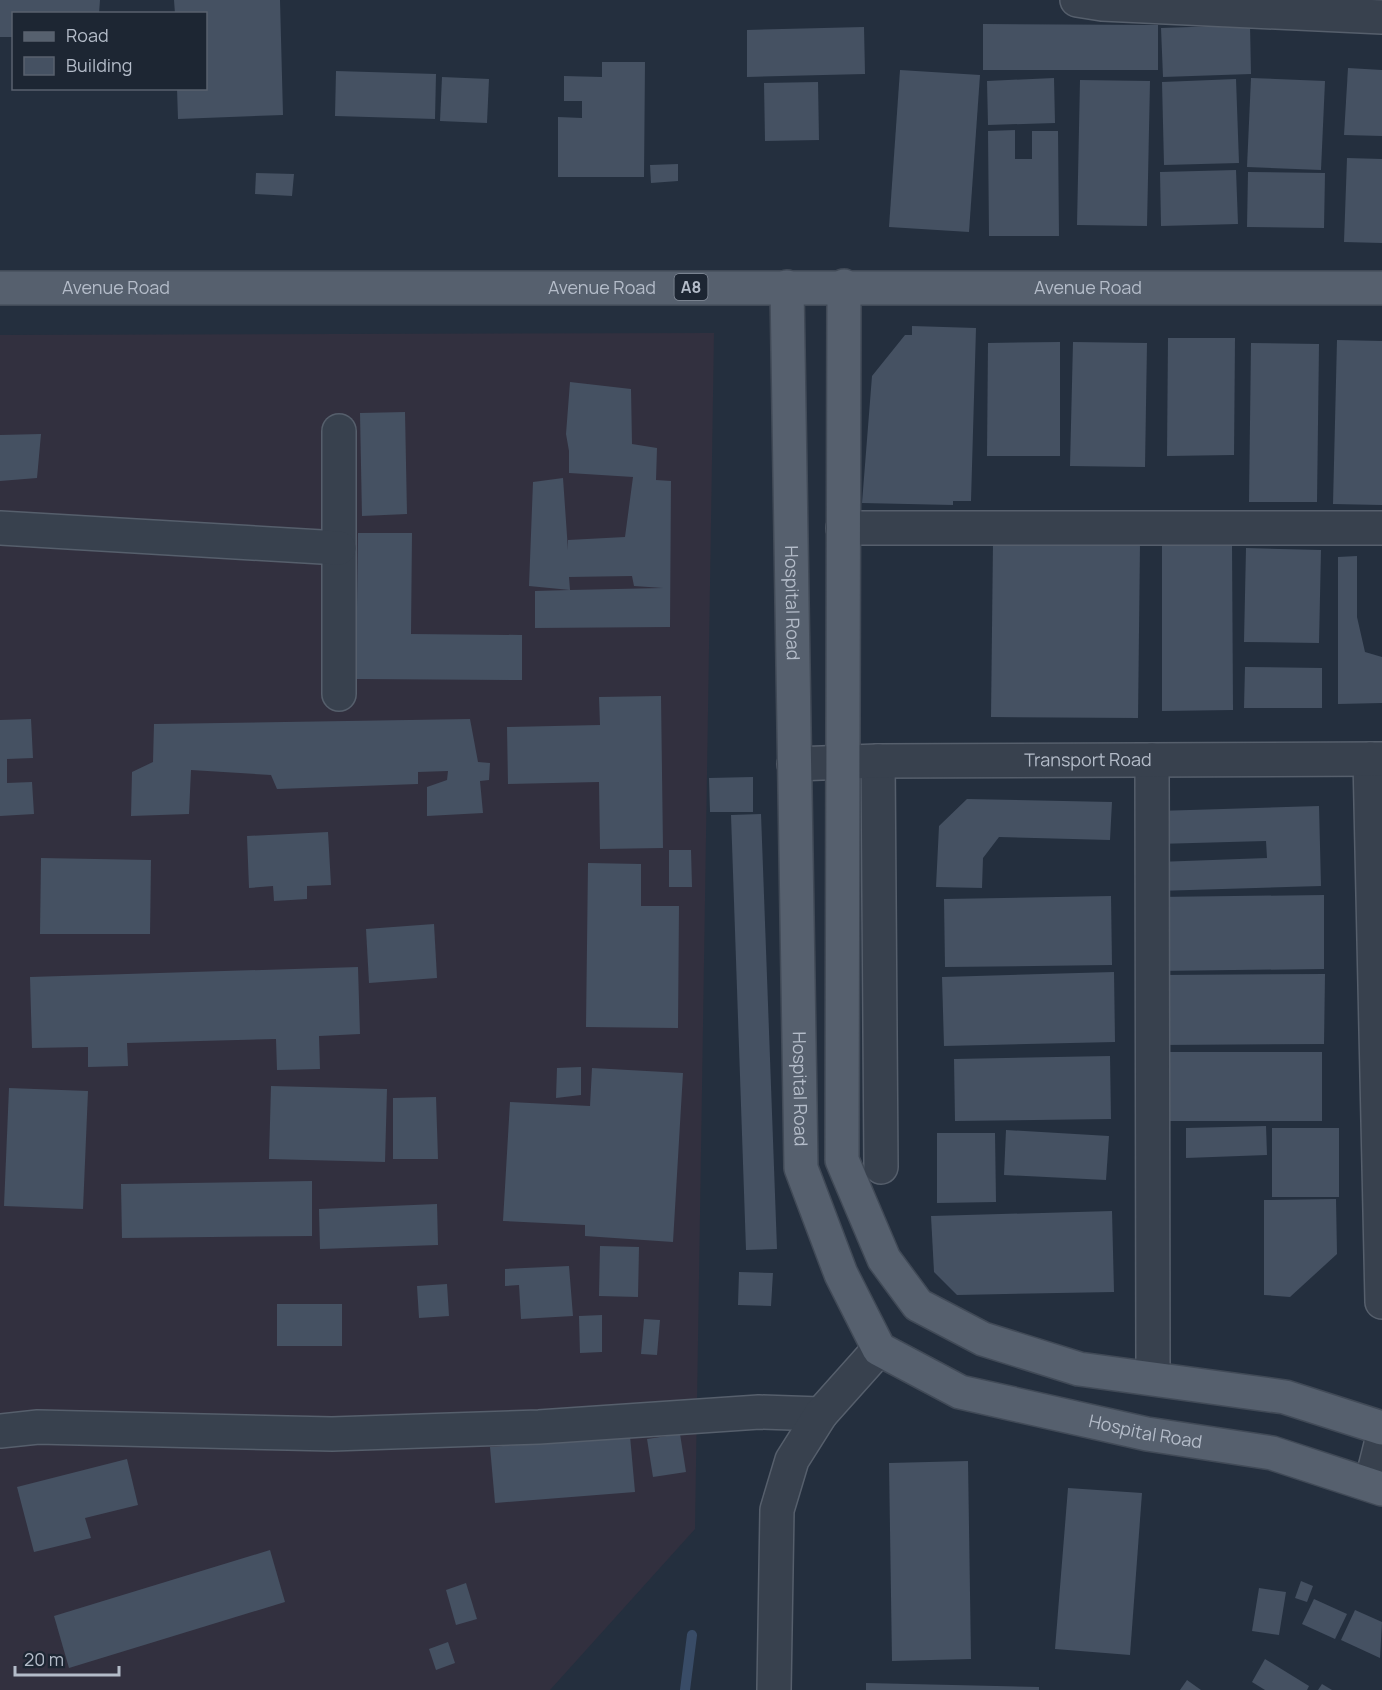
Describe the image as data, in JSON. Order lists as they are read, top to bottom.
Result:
{
  "streets": {
    "main road": ["Avenue Road", "A8", "Hospital Road"],
    "street": ["Transport Road"]
  },
  "crossings": [
    ["Avenue Road", "Hospital Road"],
    ["Hospital Road", "Transport Road"]
  ],
  "legend": ["Road", "Building"],
  "scale_bar": "20 m"
}
